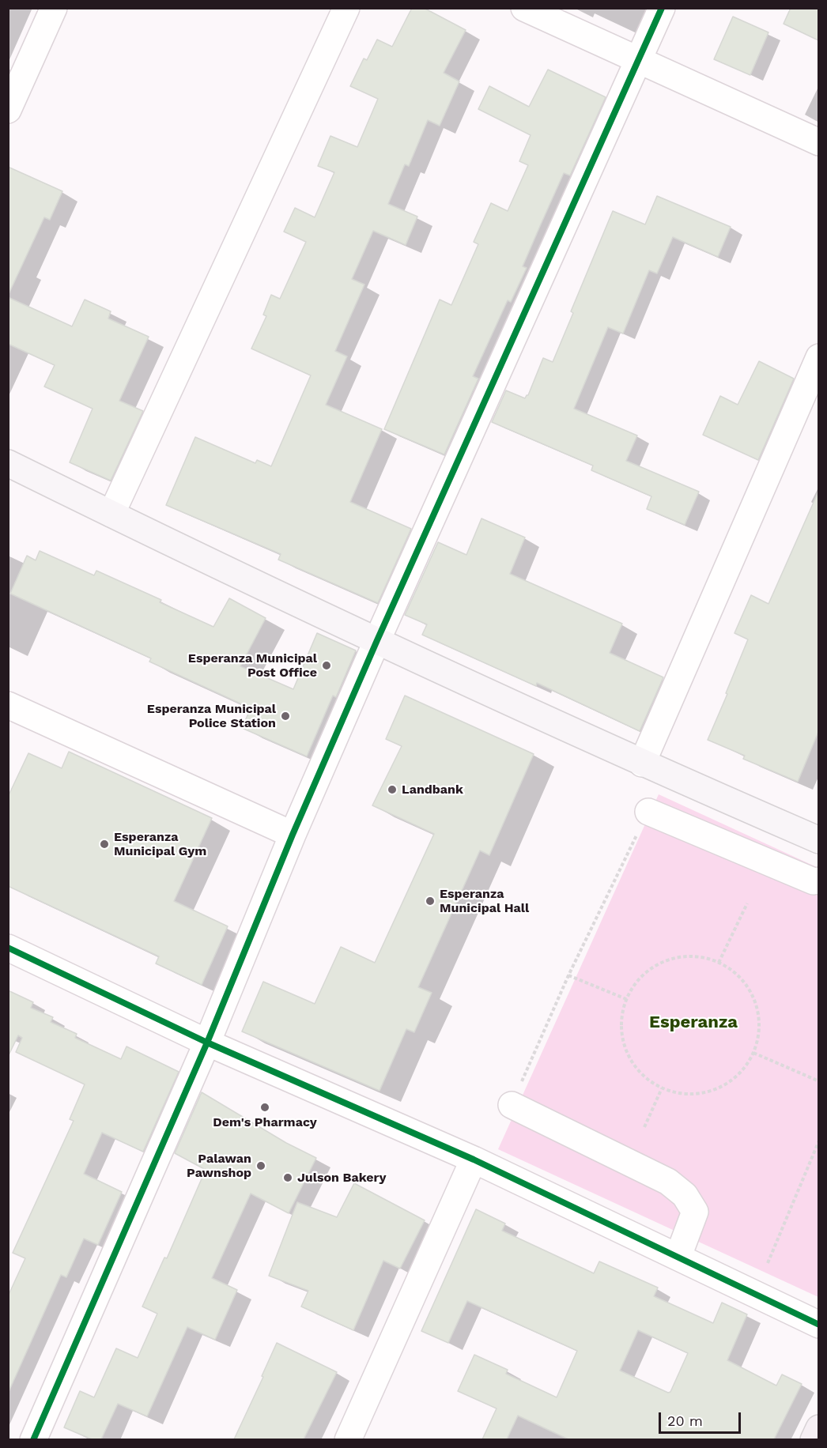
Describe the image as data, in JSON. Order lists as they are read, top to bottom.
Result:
{
  "districts": ["Esperanza"],
  "places": [
    "Esperanza Municipal Post Office",
    "Esperanza Municipal Police Station",
    "Landbank",
    "Esperanza Municipal Gym",
    "Esperanza Municipal Hall",
    "Dem's Pharmacy",
    "Palawan Pawnshop",
    "Julson Bakery"
  ],
  "scale_bar": "20 m"
}
